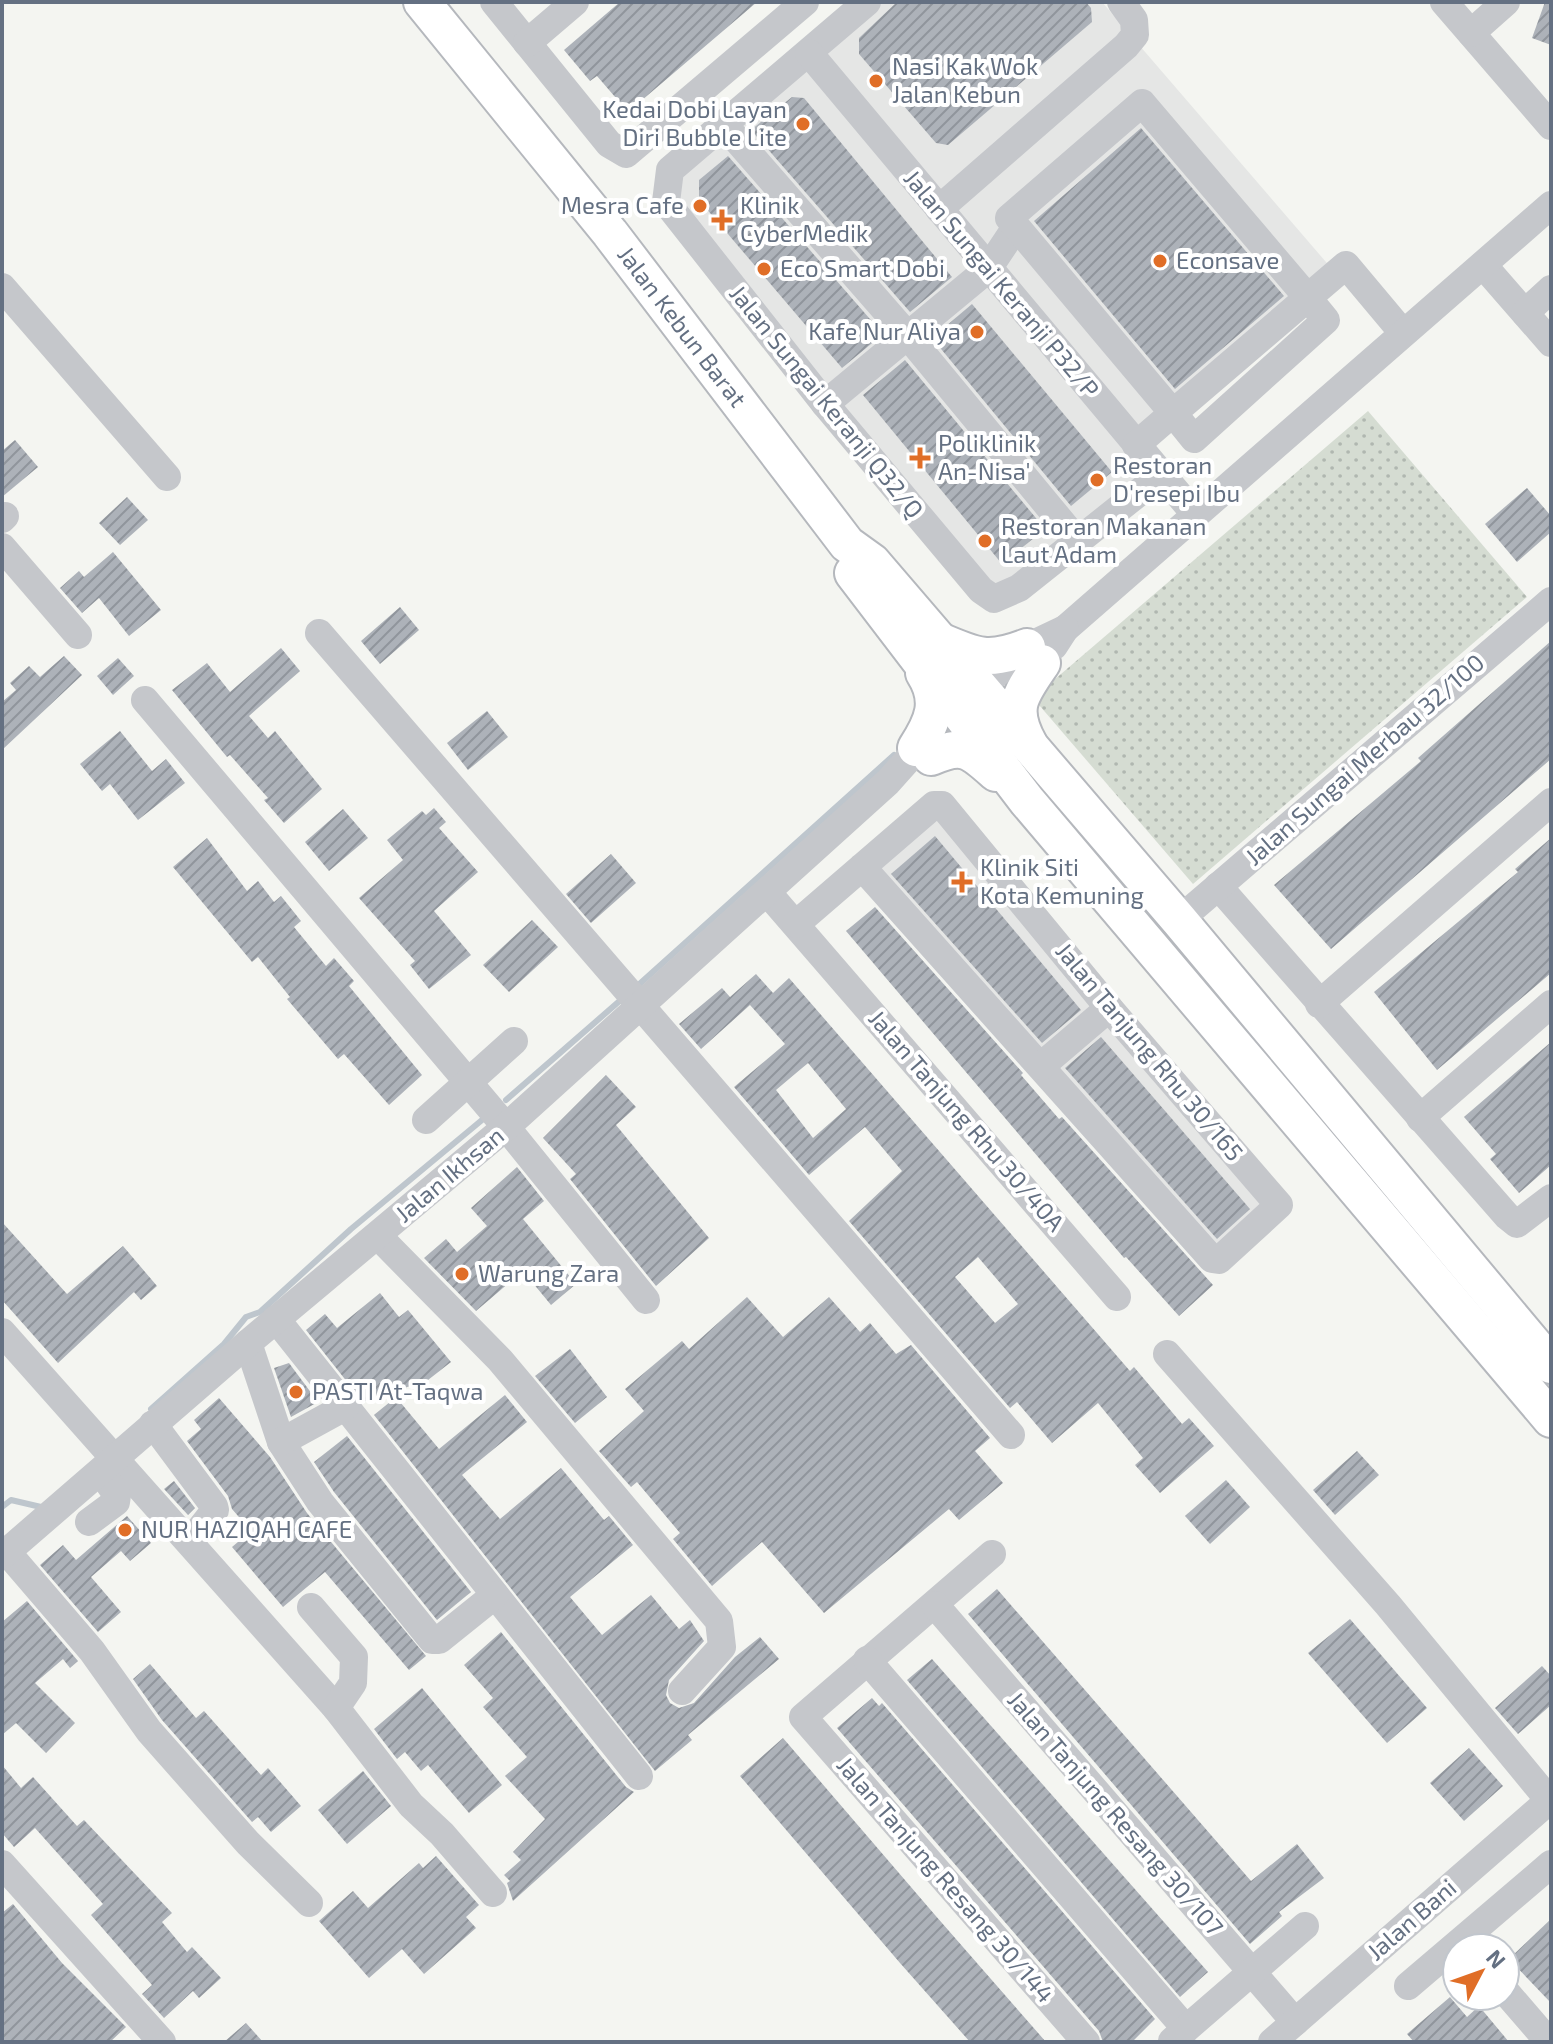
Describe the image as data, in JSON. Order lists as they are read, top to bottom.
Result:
{
  "streets": {
    "main road": ["Jalan Kebun Barat"],
    "street": [
      "Jalan Sungai Keranji P32/P",
      "Jalan Sungai Keranji Q32/Q",
      "Jalan Sungai Merbau 32/100",
      "Jalan Tanjung Rhu 30/165",
      "Jalan Tanjung Rhu 30/40A",
      "Jalan Ikhsan",
      "Jalan Tanjung Resang 30/107",
      "Jalan Tanjung Resang 30/144",
      "Jalan Bani"
    ]
  },
  "crossings": [
    ["Jalan Sungai Keranji P32/P", "Jalan Sungai Keranji Q32/Q"],
    ["Jalan Sungai Keranji P32/P", "Jalan Ikhsan"],
    ["Jalan Kebun Barat", "Jalan Ikhsan"],
    ["Jalan Tanjung Rhu 30/40A", "Jalan Ikhsan"],
    ["Jalan Tanjung Resang 30/107", "Jalan Bani"]
  ],
  "places": {
    "other": [
      "Nasi Kak Wok Jalan Kebun",
      "Kedai Dobi Layan Diri Bubble Lite",
      "Mesra Cafe",
      "Econsave",
      "Eco Smart Dobi",
      "Kafe Nur Aliya",
      "Restoran D'resepi Ibu",
      "Restoran Makanan Laut Adam",
      "Warung Zara",
      "PASTI At-Taqwa",
      "NUR HAZIQAH CAFE"
    ],
    "health": ["Klinik CyberMedik", "Poliklinik An-Nisa'", "Klinik Siti Kota Kemuning"]
  },
  "north": "top right"
}
